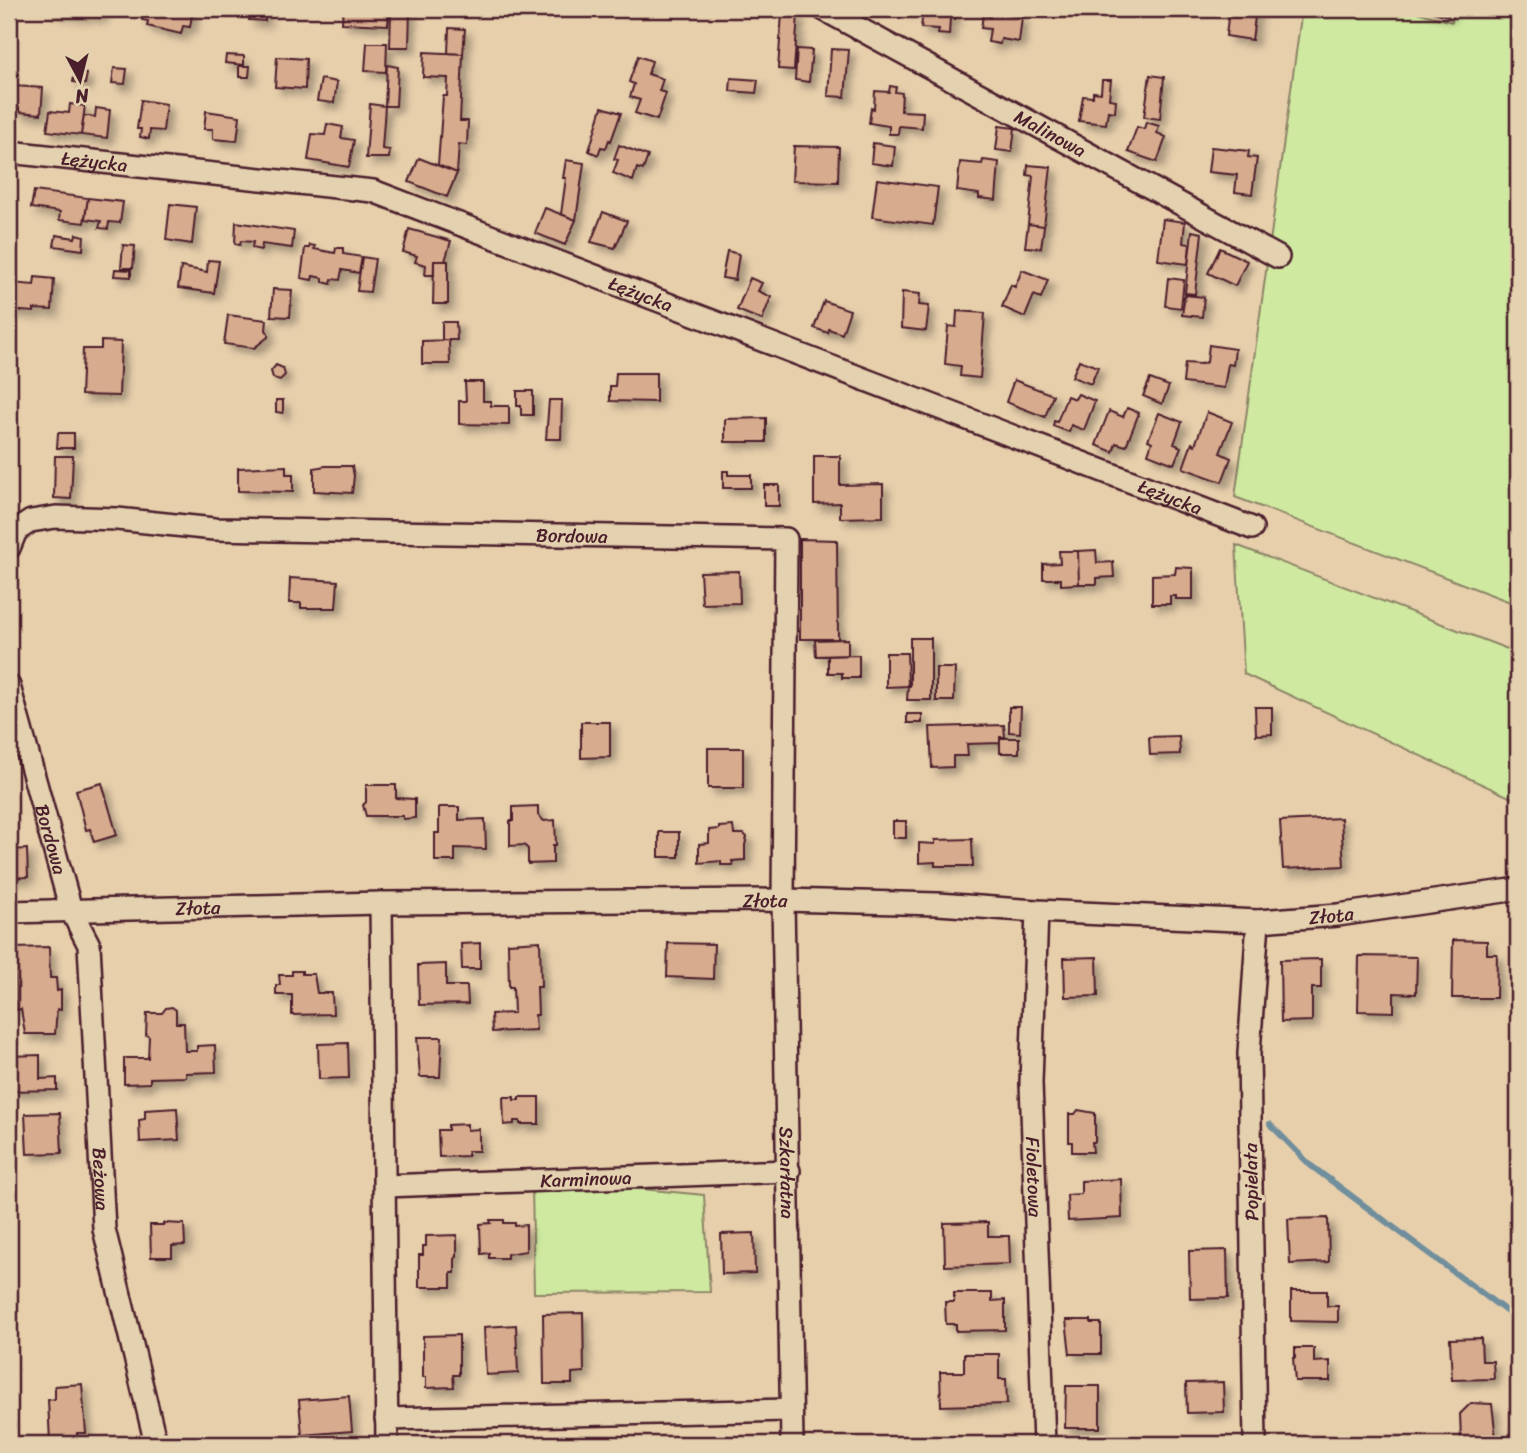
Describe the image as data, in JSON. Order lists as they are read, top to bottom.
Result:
{
  "streets": {
    "street": [
      "Malinowa",
      "Łężycka",
      "Bordowa",
      "Złota",
      "Szkarłatna",
      "Beżowa",
      "Karminowa",
      "Fioletowa",
      "Popielata"
    ]
  },
  "crossings": [
    ["Bordowa", "Złota"],
    ["Bordowa", "Szkarłatna"],
    ["Bordowa", "Beżowa"],
    ["Złota", "Szkarłatna"],
    ["Złota", "Beżowa"],
    ["Złota", "Fioletowa"],
    ["Złota", "Popielata"],
    ["Szkarłatna", "Karminowa"]
  ],
  "north": "bottom"
}
